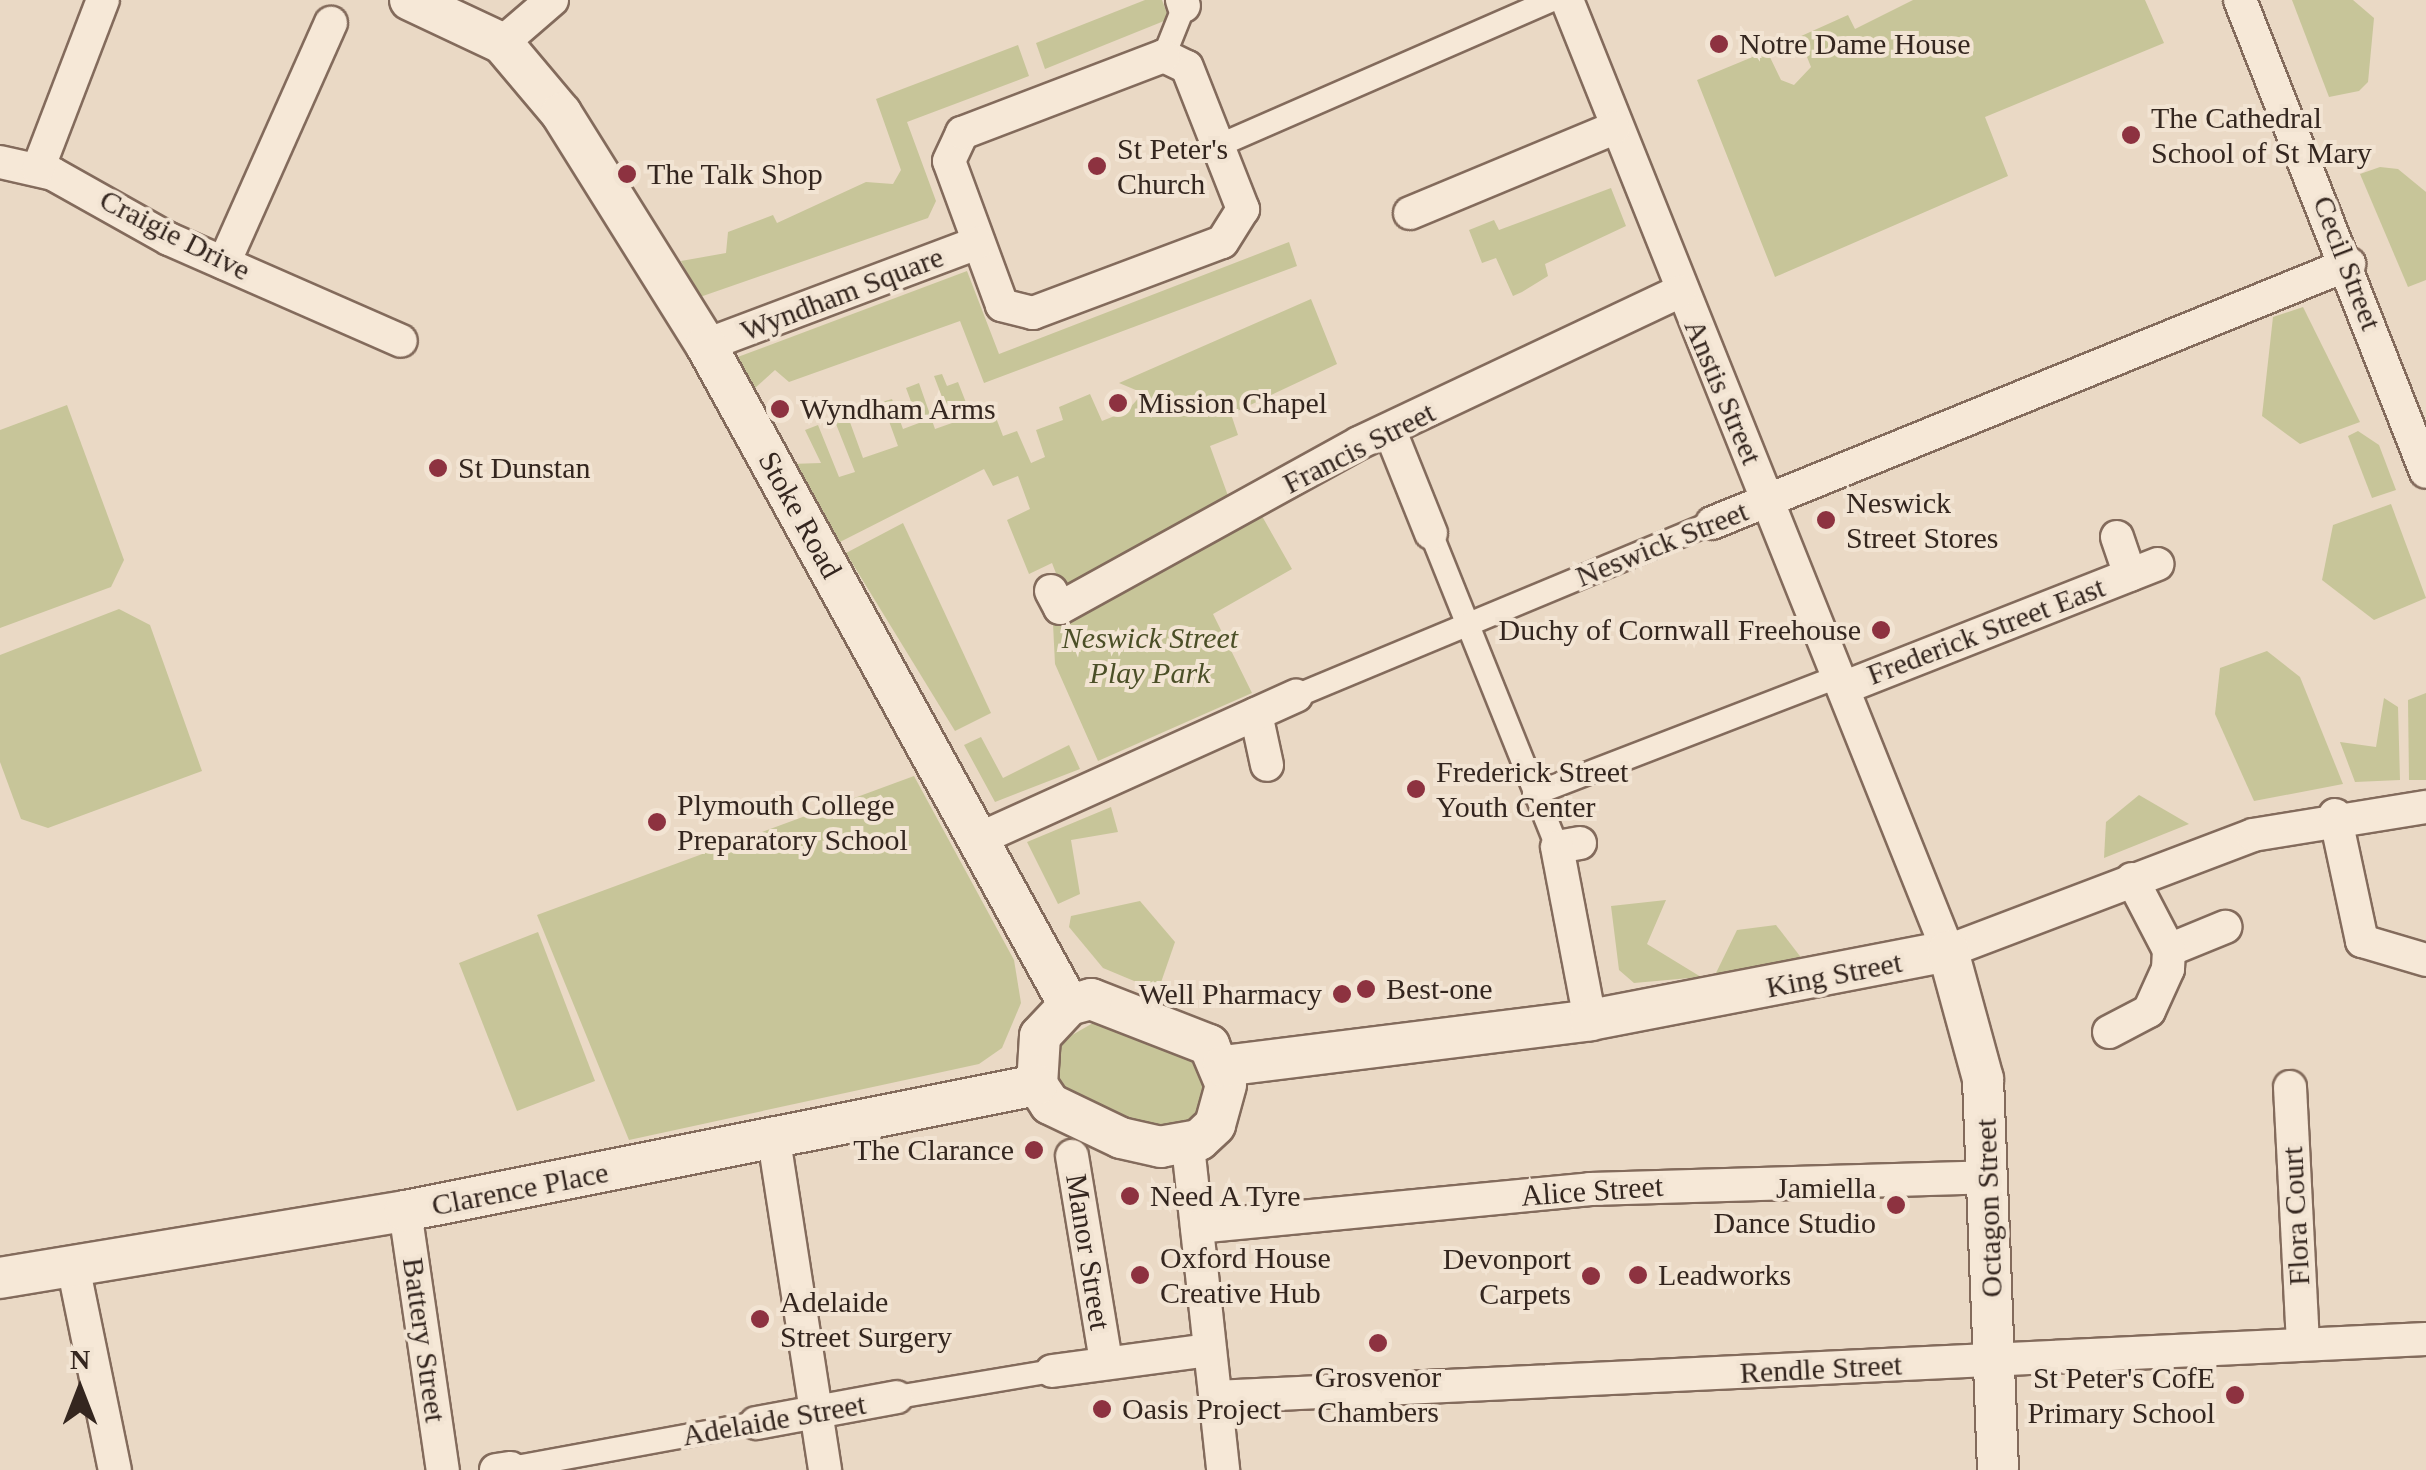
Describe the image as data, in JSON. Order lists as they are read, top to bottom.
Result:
{
  "streets": {
    "street": [
      "Craigie Drive",
      "Cecil Street",
      "Wyndham Square",
      "Anstis Street",
      "Francis Street",
      "Stoke Road",
      "Neswick Street",
      "Frederick Street East",
      "King Street",
      "Clarence Place",
      "Alice Street",
      "Octagon Street",
      "Flora Court",
      "Manor Street",
      "Battery Street",
      "Rendle Street",
      "Adelaide Street"
    ]
  },
  "crossings": [
    ["Cecil Street", "Neswick Street"],
    ["Wyndham Square", "Stoke Road"],
    ["Anstis Street", "Francis Street"],
    ["Anstis Street", "Neswick Street"],
    ["Anstis Street", "Frederick Street East"],
    ["Anstis Street", "King Street"],
    ["Anstis Street", "Octagon Street"],
    ["Stoke Road", "Neswick Street"],
    ["Stoke Road", "King Street"],
    ["Stoke Road", "Clarence Place"],
    ["King Street", "Clarence Place"],
    ["King Street", "Octagon Street"],
    ["Clarence Place", "Battery Street"],
    ["Alice Street", "Octagon Street"],
    ["Octagon Street", "Rendle Street"],
    ["Flora Court", "Rendle Street"]
  ],
  "parks": ["Neswick Street Play Park"],
  "places": [
    "Notre Dame House",
    "The Cathedral School of St Mary",
    "St Peter's Church",
    "The Talk Shop",
    "Mission Chapel",
    "Wyndham Arms",
    "St Dunstan",
    "Neswick Street Stores",
    "Duchy of Cornwall Freehouse",
    "Frederick Street Youth Center",
    "Plymouth College Preparatory School",
    "Best-one",
    "Well Pharmacy",
    "The Clarance",
    "Need A Tyre",
    "Jamiella Dance Studio",
    "Oxford House Creative Hub",
    "Leadworks",
    "Devonport Carpets",
    "Adelaide Street Surgery",
    "Grosvenor Chambers",
    "St Peter's CofE Primary School",
    "Oasis Project"
  ],
  "north": "top"
}
